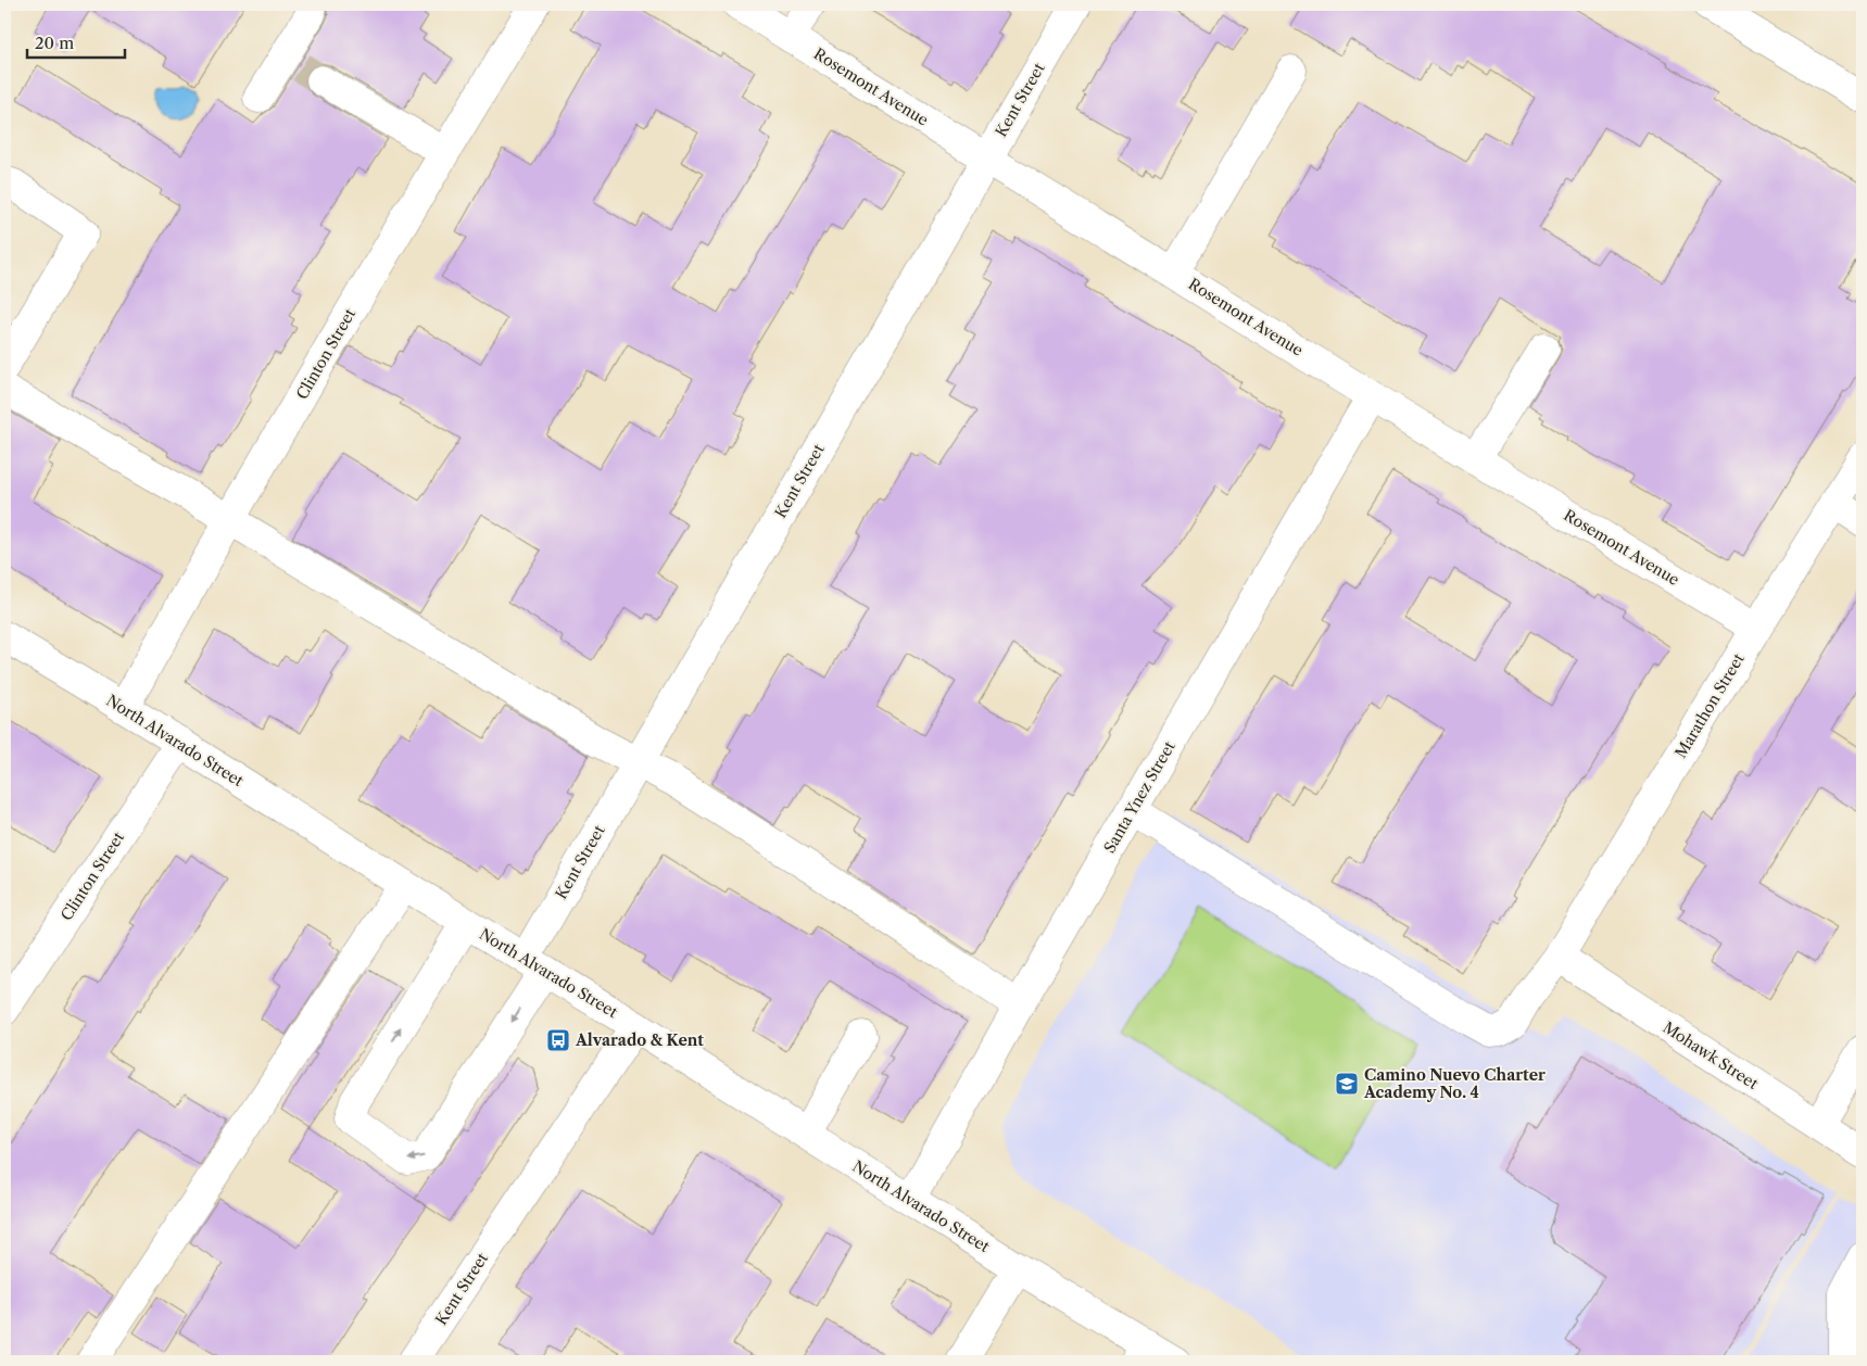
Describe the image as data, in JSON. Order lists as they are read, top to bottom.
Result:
{
  "streets": {
    "street": [
      "Rosemont Avenue",
      "Kent Street",
      "Clinton Street",
      "Marathon Street",
      "North Alvarado Street",
      "Santa Ynez Street",
      "Mohawk Street"
    ]
  },
  "crossings": [
    ["Rosemont Avenue", "Kent Street"],
    ["Rosemont Avenue", "Marathon Street"],
    ["Rosemont Avenue", "Santa Ynez Street"],
    ["Kent Street", "North Alvarado Street"],
    ["Clinton Street", "North Alvarado Street"],
    ["Marathon Street", "Santa Ynez Street"],
    ["Marathon Street", "Mohawk Street"],
    ["North Alvarado Street", "Santa Ynez Street"]
  ],
  "places": {
    "bus stop": ["Alvarado & Kent"],
    "school or university": ["Camino Nuevo Charter Academy No. 4"]
  },
  "scale_bar": "20 m"
}
